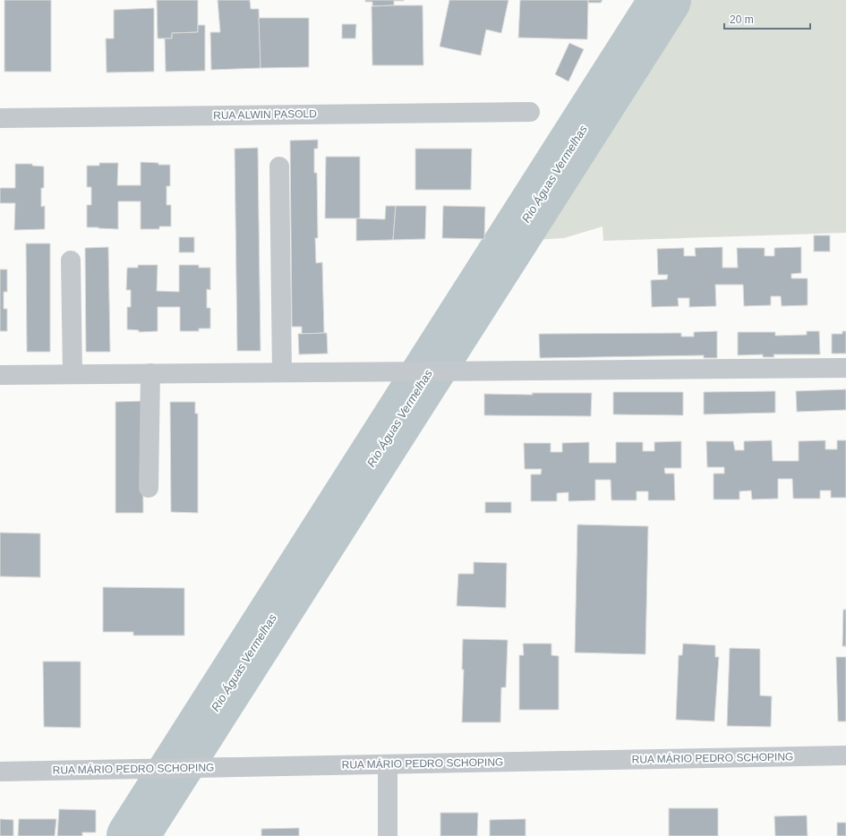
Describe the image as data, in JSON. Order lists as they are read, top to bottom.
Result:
{
  "streets": {
    "street": ["RUA ALWIN PASOLD", "RUA MÁRIO PEDRO SCHOPING"]
  },
  "water": ["Rio Águas Vermelhas"],
  "scale_bar": "20 m"
}
